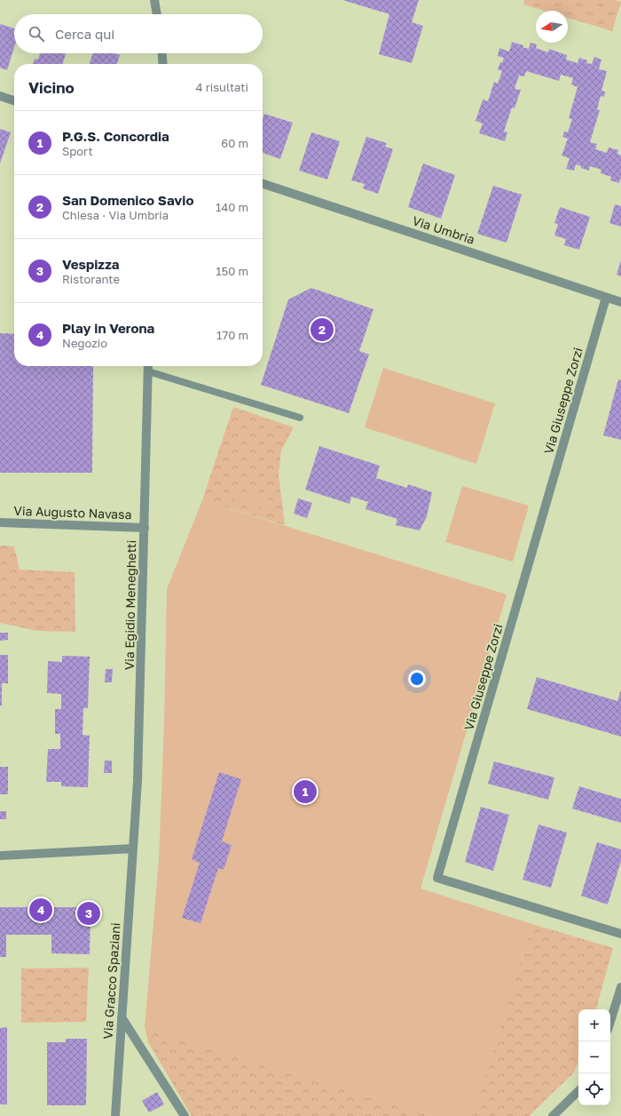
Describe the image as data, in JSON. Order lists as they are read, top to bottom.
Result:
{
  "streets": {
    "street": [
      "Via Umbria",
      "Via Giuseppe Zorzi",
      "Via Augusto Navasa",
      "Via Egidio Meneghetti",
      "Via Gracco Spaziani"
    ]
  },
  "crossings": [
    ["Via Umbria", "Via Giuseppe Zorzi"],
    ["Via Augusto Navasa", "Via Egidio Meneghetti"],
    ["Via Egidio Meneghetti", "Via Gracco Spaziani"]
  ],
  "north": "left",
  "page": {
    "search": "Cerca qui",
    "heading": ["Vicino", "4 risultati"],
    "list": [
      {
        "mark": "1",
        "name": "P.G.S. Concordia",
        "note": "Sport",
        "value": "60 m"
      },
      {
        "mark": "2",
        "name": "San Domenico Savio",
        "note": "Chiesa · Via Umbria",
        "value": "140 m"
      },
      {
        "mark": "3",
        "name": "Vespizza",
        "note": "Ristorante",
        "value": "150 m"
      },
      {
        "mark": "4",
        "name": "Play in Verona",
        "note": "Negozio",
        "value": "170 m"
      }
    ],
    "pins": [
      "2",
      "1",
      "4",
      "3"
    ],
    "map_buttons": ["+", "−"]
  }
}
